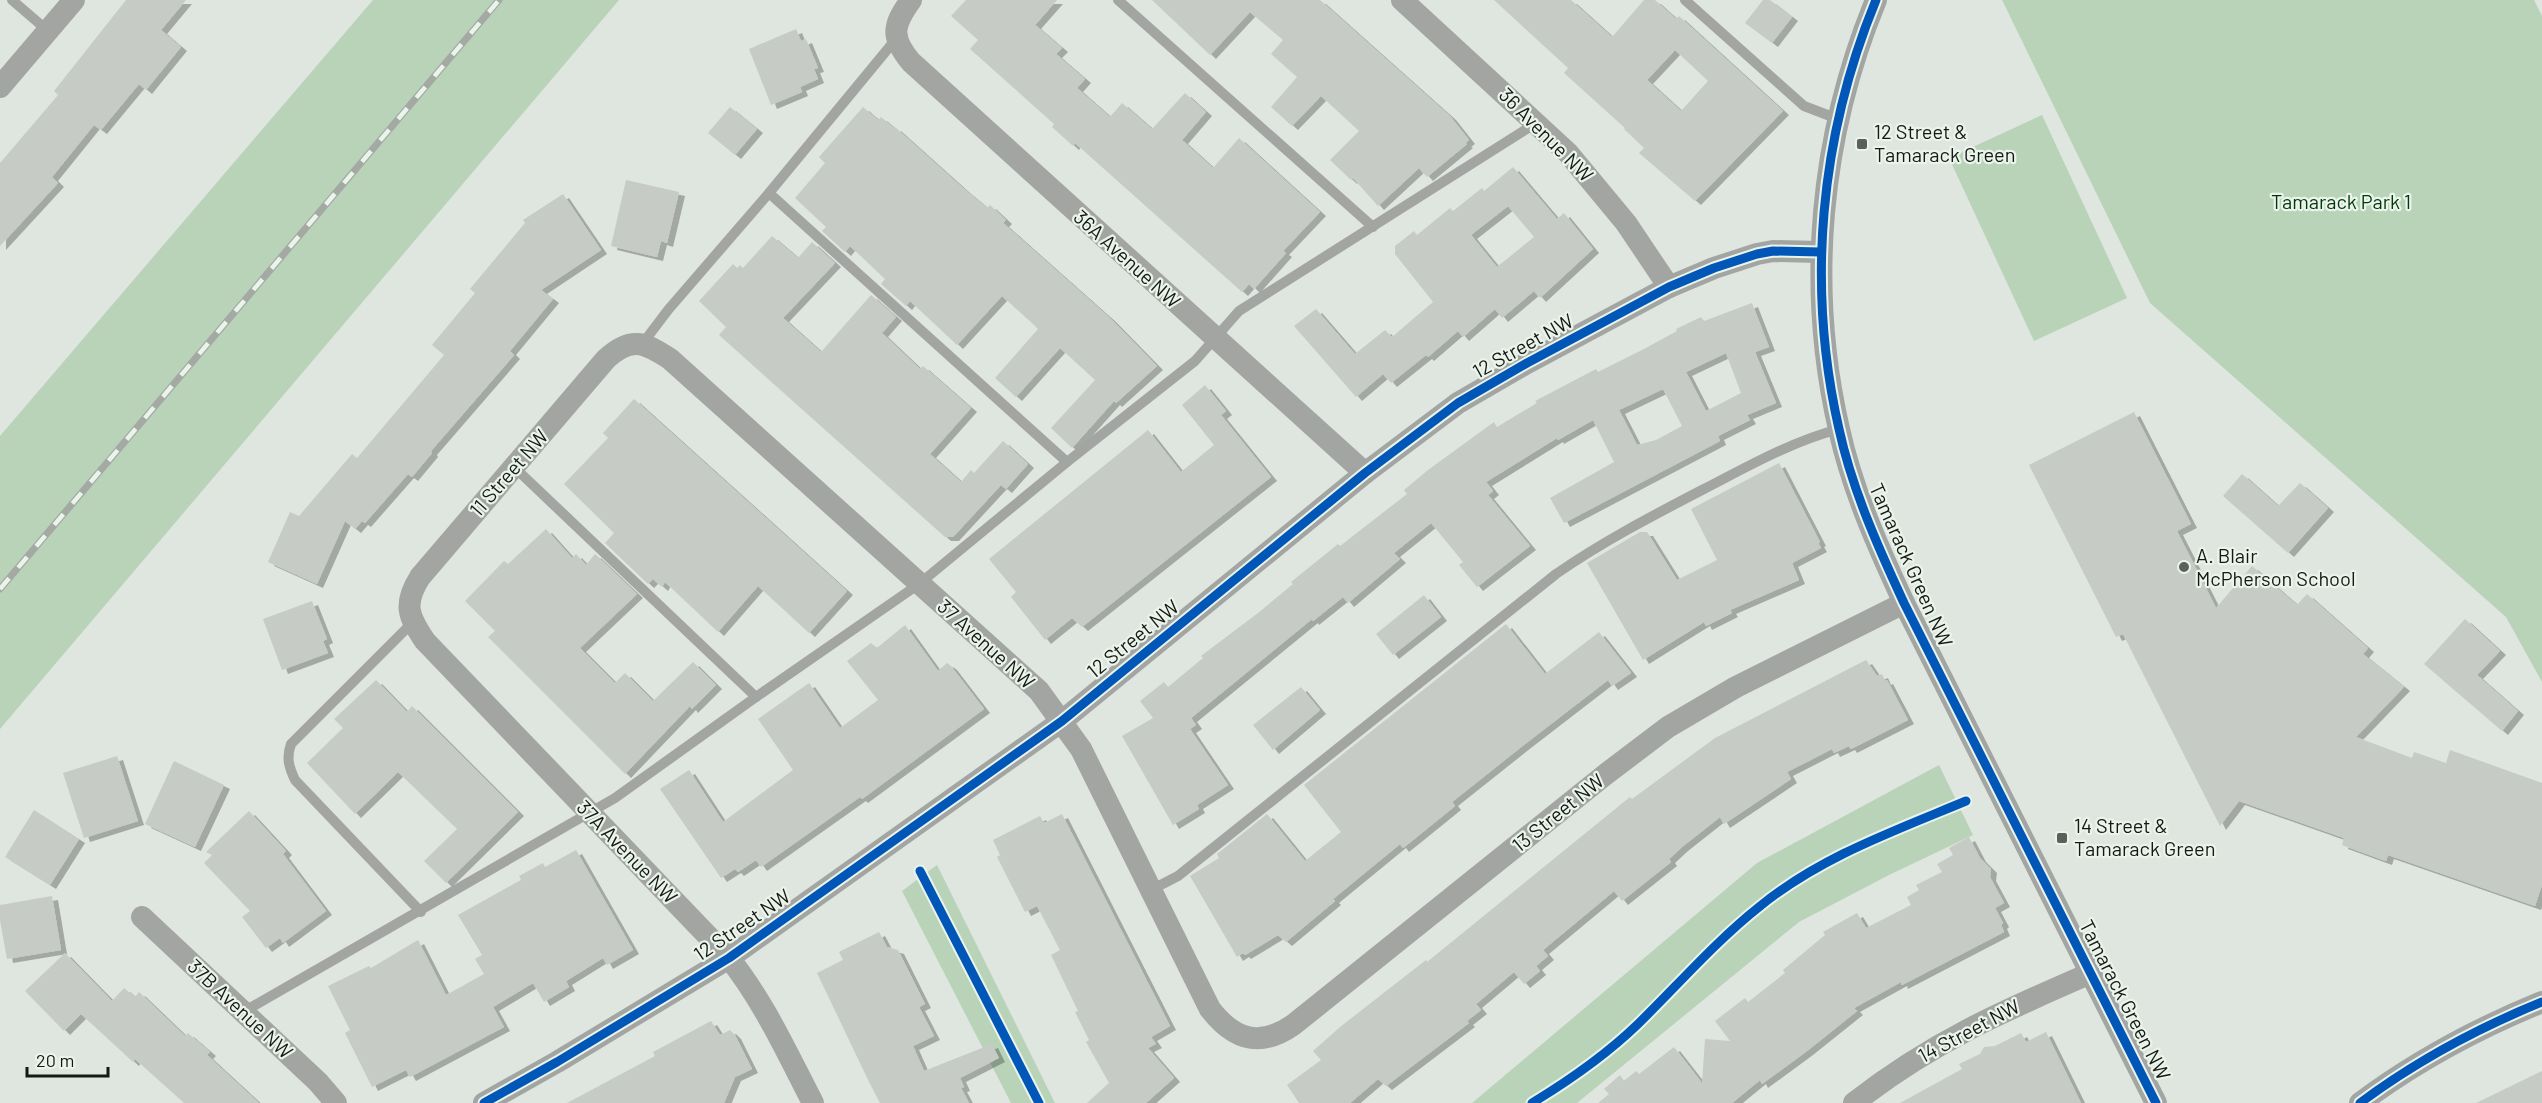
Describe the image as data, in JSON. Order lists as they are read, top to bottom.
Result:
{
  "streets": {
    "street": [
      "36 Avenue NW",
      "36A Avenue NW",
      "12 Street NW",
      "11 Street NW",
      "Tamarack Green NW",
      "37 Avenue NW",
      "13 Street NW",
      "37A Avenue NW",
      "37B Avenue NW",
      "14 Street NW"
    ]
  },
  "crossings": [
    ["36 Avenue NW", "12 Street NW"],
    ["36A Avenue NW", "12 Street NW"],
    ["12 Street NW", "Tamarack Green NW"],
    ["12 Street NW", "37 Avenue NW"],
    ["12 Street NW", "37A Avenue NW"],
    ["11 Street NW", "37 Avenue NW"],
    ["11 Street NW", "37A Avenue NW"],
    ["Tamarack Green NW", "13 Street NW"],
    ["Tamarack Green NW", "14 Street NW"],
    ["37 Avenue NW", "13 Street NW"]
  ],
  "parks": ["Tamarack Park 1"],
  "places": {
    "transit": ["12 Street & Tamarack Green", "14 Street & Tamarack Green"],
    "other": ["A. Blair McPherson School"]
  },
  "scale_bar": "20 m"
}
